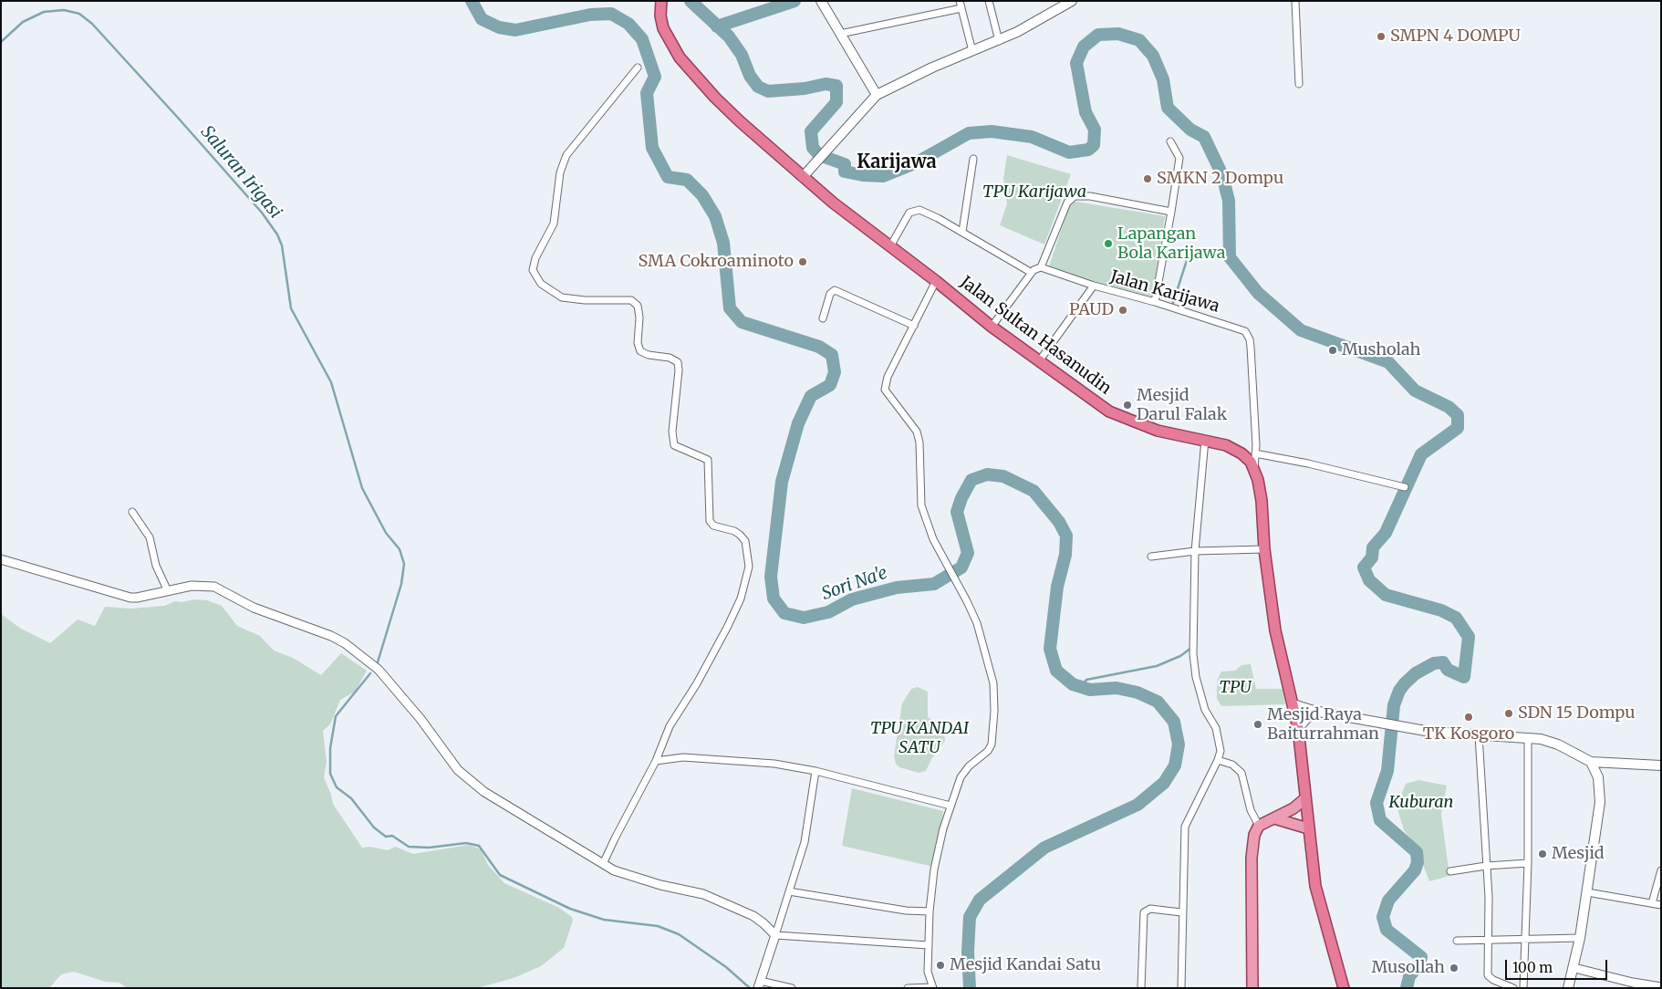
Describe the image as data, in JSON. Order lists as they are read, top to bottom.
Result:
{
  "streets": {
    "highway": ["Jalan Sultan Hasanudin"],
    "street": ["Jalan Karijawa"]
  },
  "districts": ["Karijawa"],
  "water": ["Saluran Irigasi", "Sori Na'e"],
  "parks": [
    "TPU Karijawa",
    "TPU",
    "TPU KANDAI SATU",
    "Kuburan"
  ],
  "places": [
    "SMPN 4 DOMPU",
    "SMKN 2 Dompu",
    "Lapangan Bola Karijawa",
    "SMA Cokroaminoto",
    "PAUD",
    "Musholah",
    "Mesjid Darul Falak",
    "SDN 15 Dompu",
    "TK Kosgoro",
    "Mesjid Raya Baiturrahman",
    "Mesjid",
    "Mesjid Kandai Satu",
    "Musollah"
  ],
  "scale_bar": "100 m"
}
